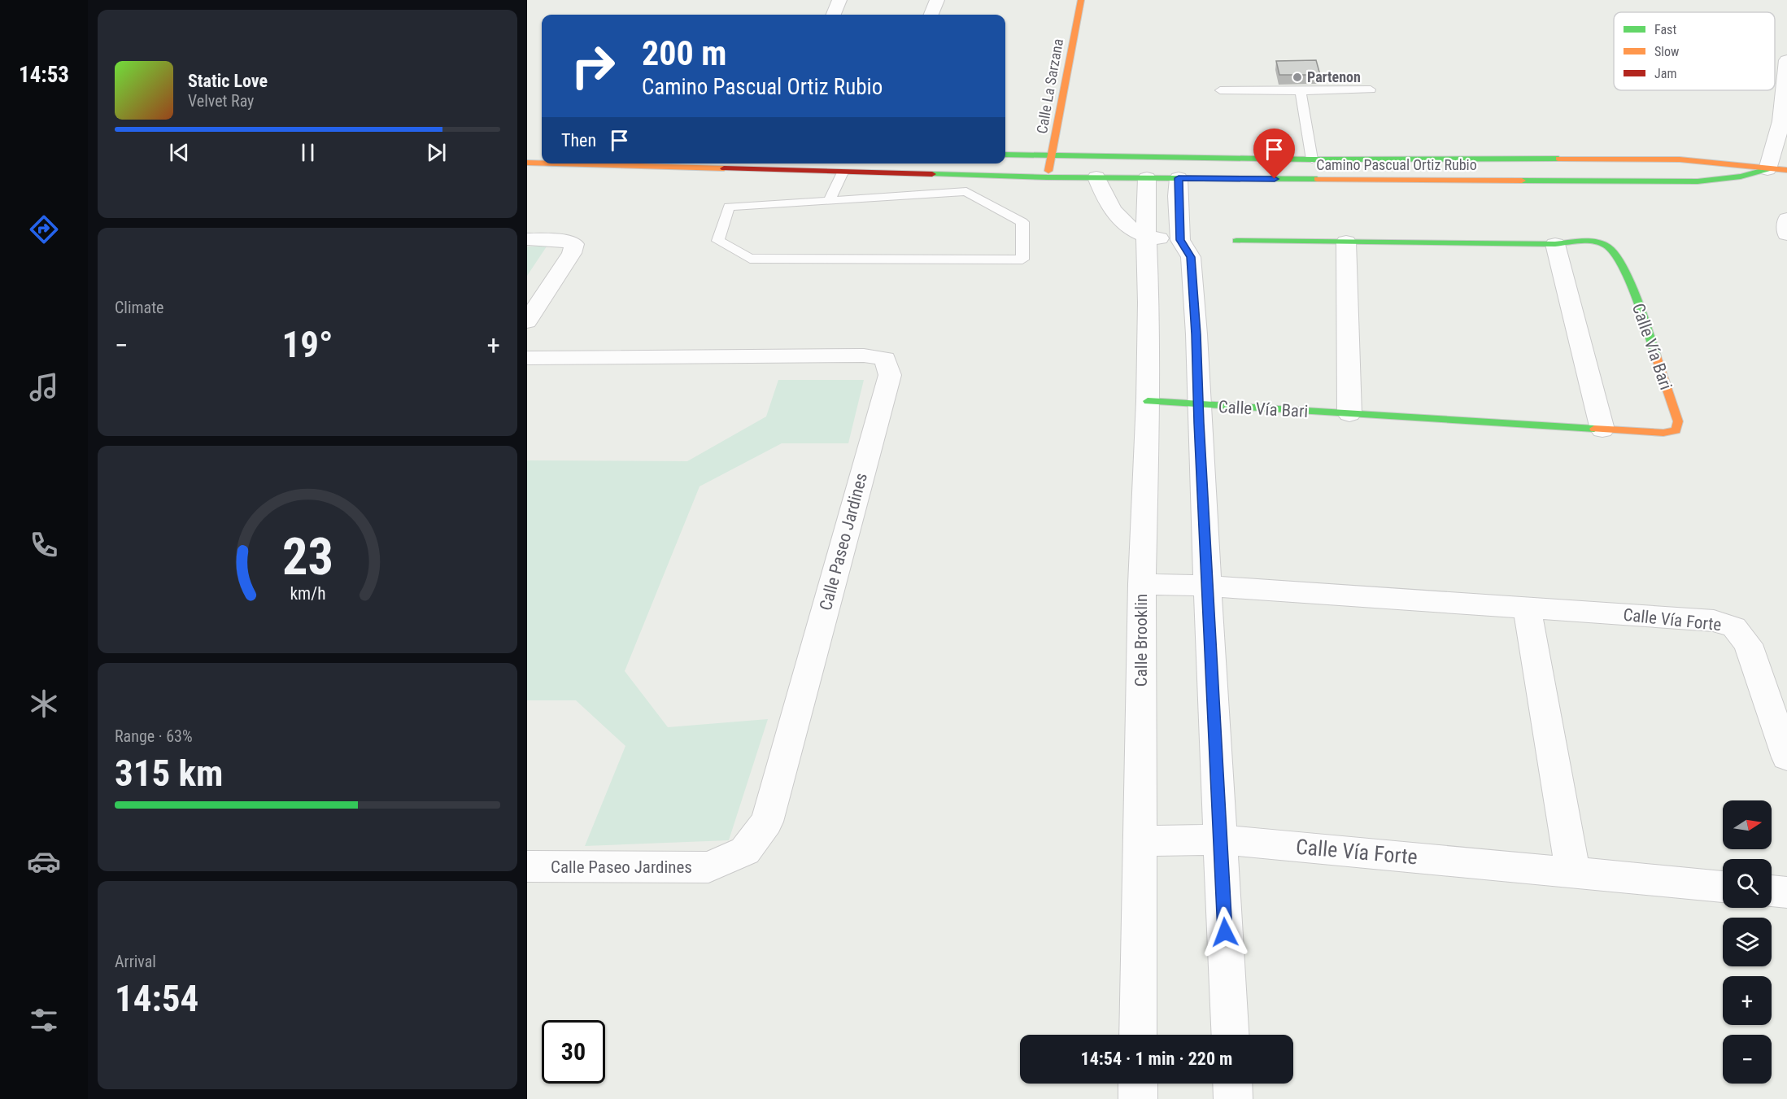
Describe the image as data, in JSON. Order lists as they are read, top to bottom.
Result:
{
  "streets": {
    "street": [
      "Calle La Sarzana",
      "Camino Pascual Ortiz Rubio",
      "Calle Vía Bari",
      "Calle Paseo Jardines",
      "Calle Vía Forte",
      "Calle Brooklin"
    ]
  },
  "crossings": [
    ["Calle La Sarzana", "Camino Pascual Ortiz Rubio"],
    ["Camino Pascual Ortiz Rubio", "Calle Brooklin"],
    ["Calle Vía Bari", "Calle Brooklin"],
    ["Calle Vía Forte", "Calle Brooklin"]
  ],
  "places": ["Partenon"],
  "legend": ["Fast", "Slow", "Jam"],
  "north": "right",
  "page": {
    "tabs": "14:53",
    "turn": ["200 m", "Camino Pascual Ortiz Rubio"],
    "song": ["Static Love", "Velvet Ray"],
    "then": "Then",
    "tile": [
      "Climate",
      ["Range · 63%", "315 km"],
      ["Arrival", "14:54"]
    ],
    "heat": ["−", "19°", "+"],
    "map_buttons": ["+", "−"],
    "limit": "30",
    "trip": "14:54 · 1 min · 220 m",
    "gauge": ["23", "km/h"]
  }
}
